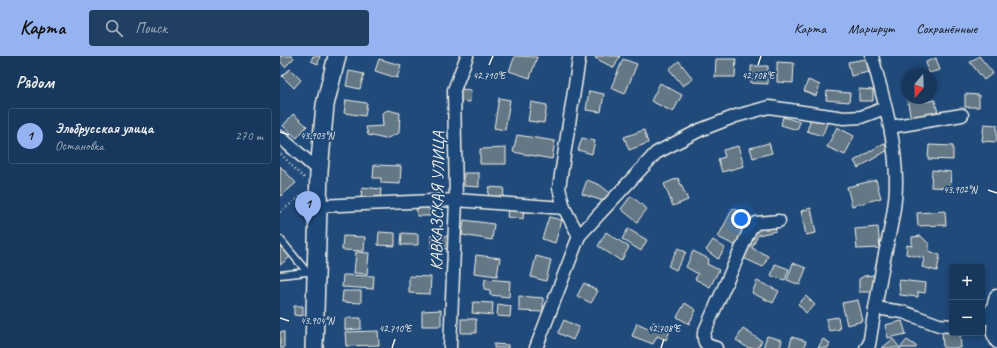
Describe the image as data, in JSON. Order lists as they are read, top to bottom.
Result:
{
  "streets": {
    "street": ["КАВКАЗСКАЯ УЛИЦА"]
  },
  "north": "bottom",
  "page": {
    "header": "Карта",
    "search": "Поиск",
    "nav": ["Карта", "Маршрут", "Сохранённые"],
    "heading": "Рядом",
    "list": [
      {
        "mark": "1",
        "name": "Эльбрусская улица",
        "note": "Остановка",
        "value": "270 m"
      }
    ],
    "pins": "1",
    "map_buttons": ["+", "−"]
  },
  "coordinates": [
    "42.710°E",
    "42.708°E",
    "43.903°N",
    "43.902°N",
    "43.904°N"
  ]
}
